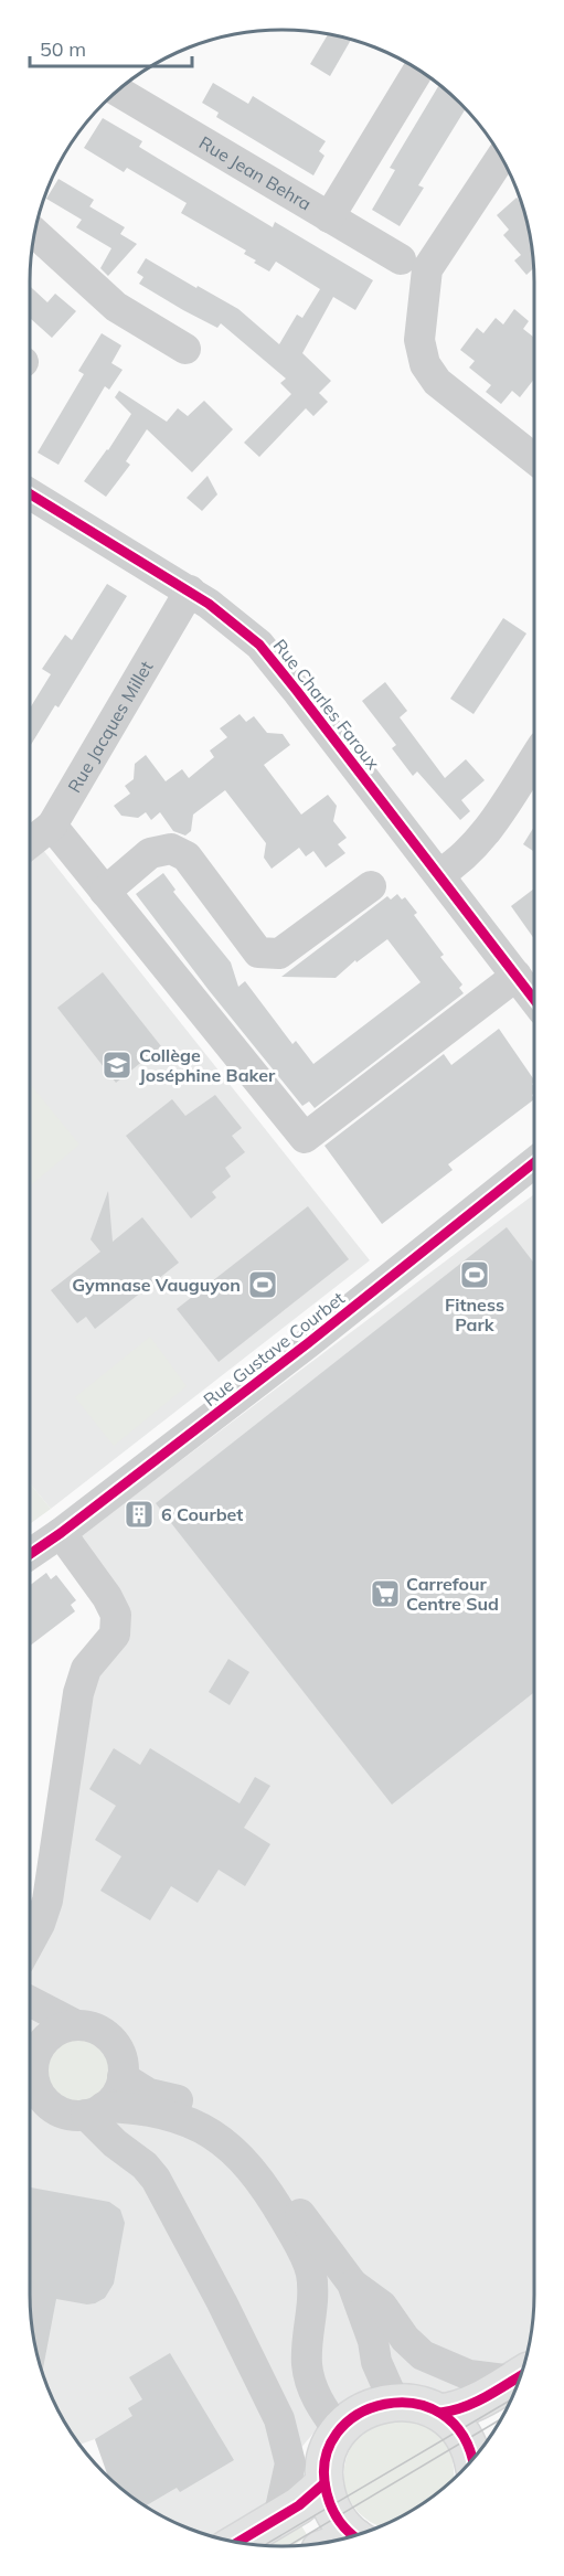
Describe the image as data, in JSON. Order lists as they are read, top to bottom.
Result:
{
  "streets": {
    "street": [
      "Rue Jean Behra",
      "Rue Charles Faroux",
      "Rue Jacques Millet",
      "Rue Gustave Courbet"
    ]
  },
  "crossings": [
    ["Rue Charles Faroux", "Rue Jacques Millet"]
  ],
  "places": {
    "school or university": ["Collège Joséphine Baker"],
    "sports": ["Fitness Park", "Gymnase Vauguyon"],
    "building": ["6 Courbet"],
    "supermarket": ["Carrefour Centre Sud"]
  },
  "scale_bar": "50 m"
}
